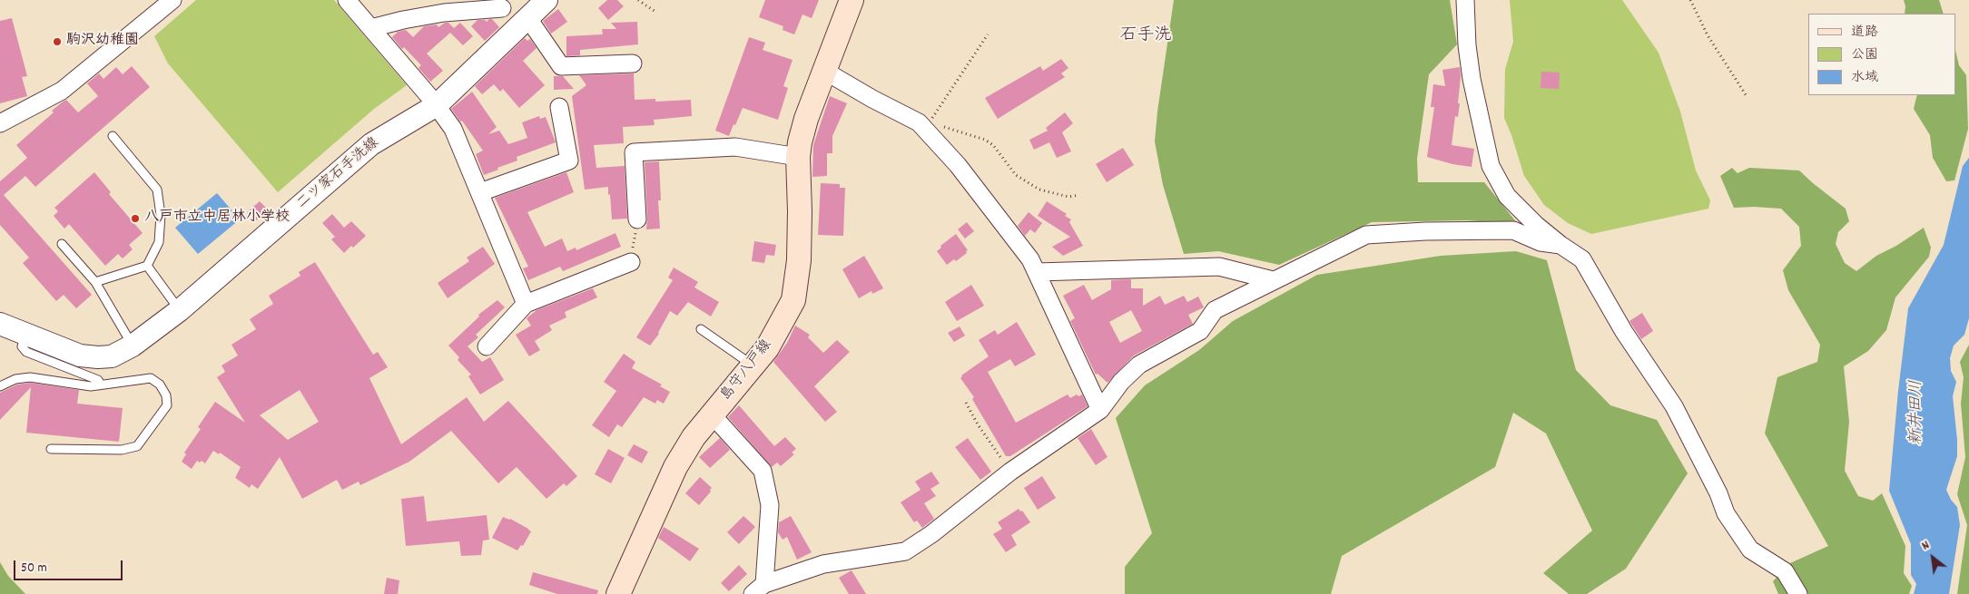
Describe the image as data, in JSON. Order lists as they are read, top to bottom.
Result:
{
  "streets": {
    "main road": ["島守八戸線"],
    "street": ["二ツ家石手洗線"]
  },
  "districts": ["石手洗"],
  "water": ["新井田川"],
  "places": ["駒沢幼稚園", "八戸市立中居林小学校"],
  "legend": ["道路", "公園", "水域"],
  "scale_bar": "50 m",
  "north": "top left"
}
